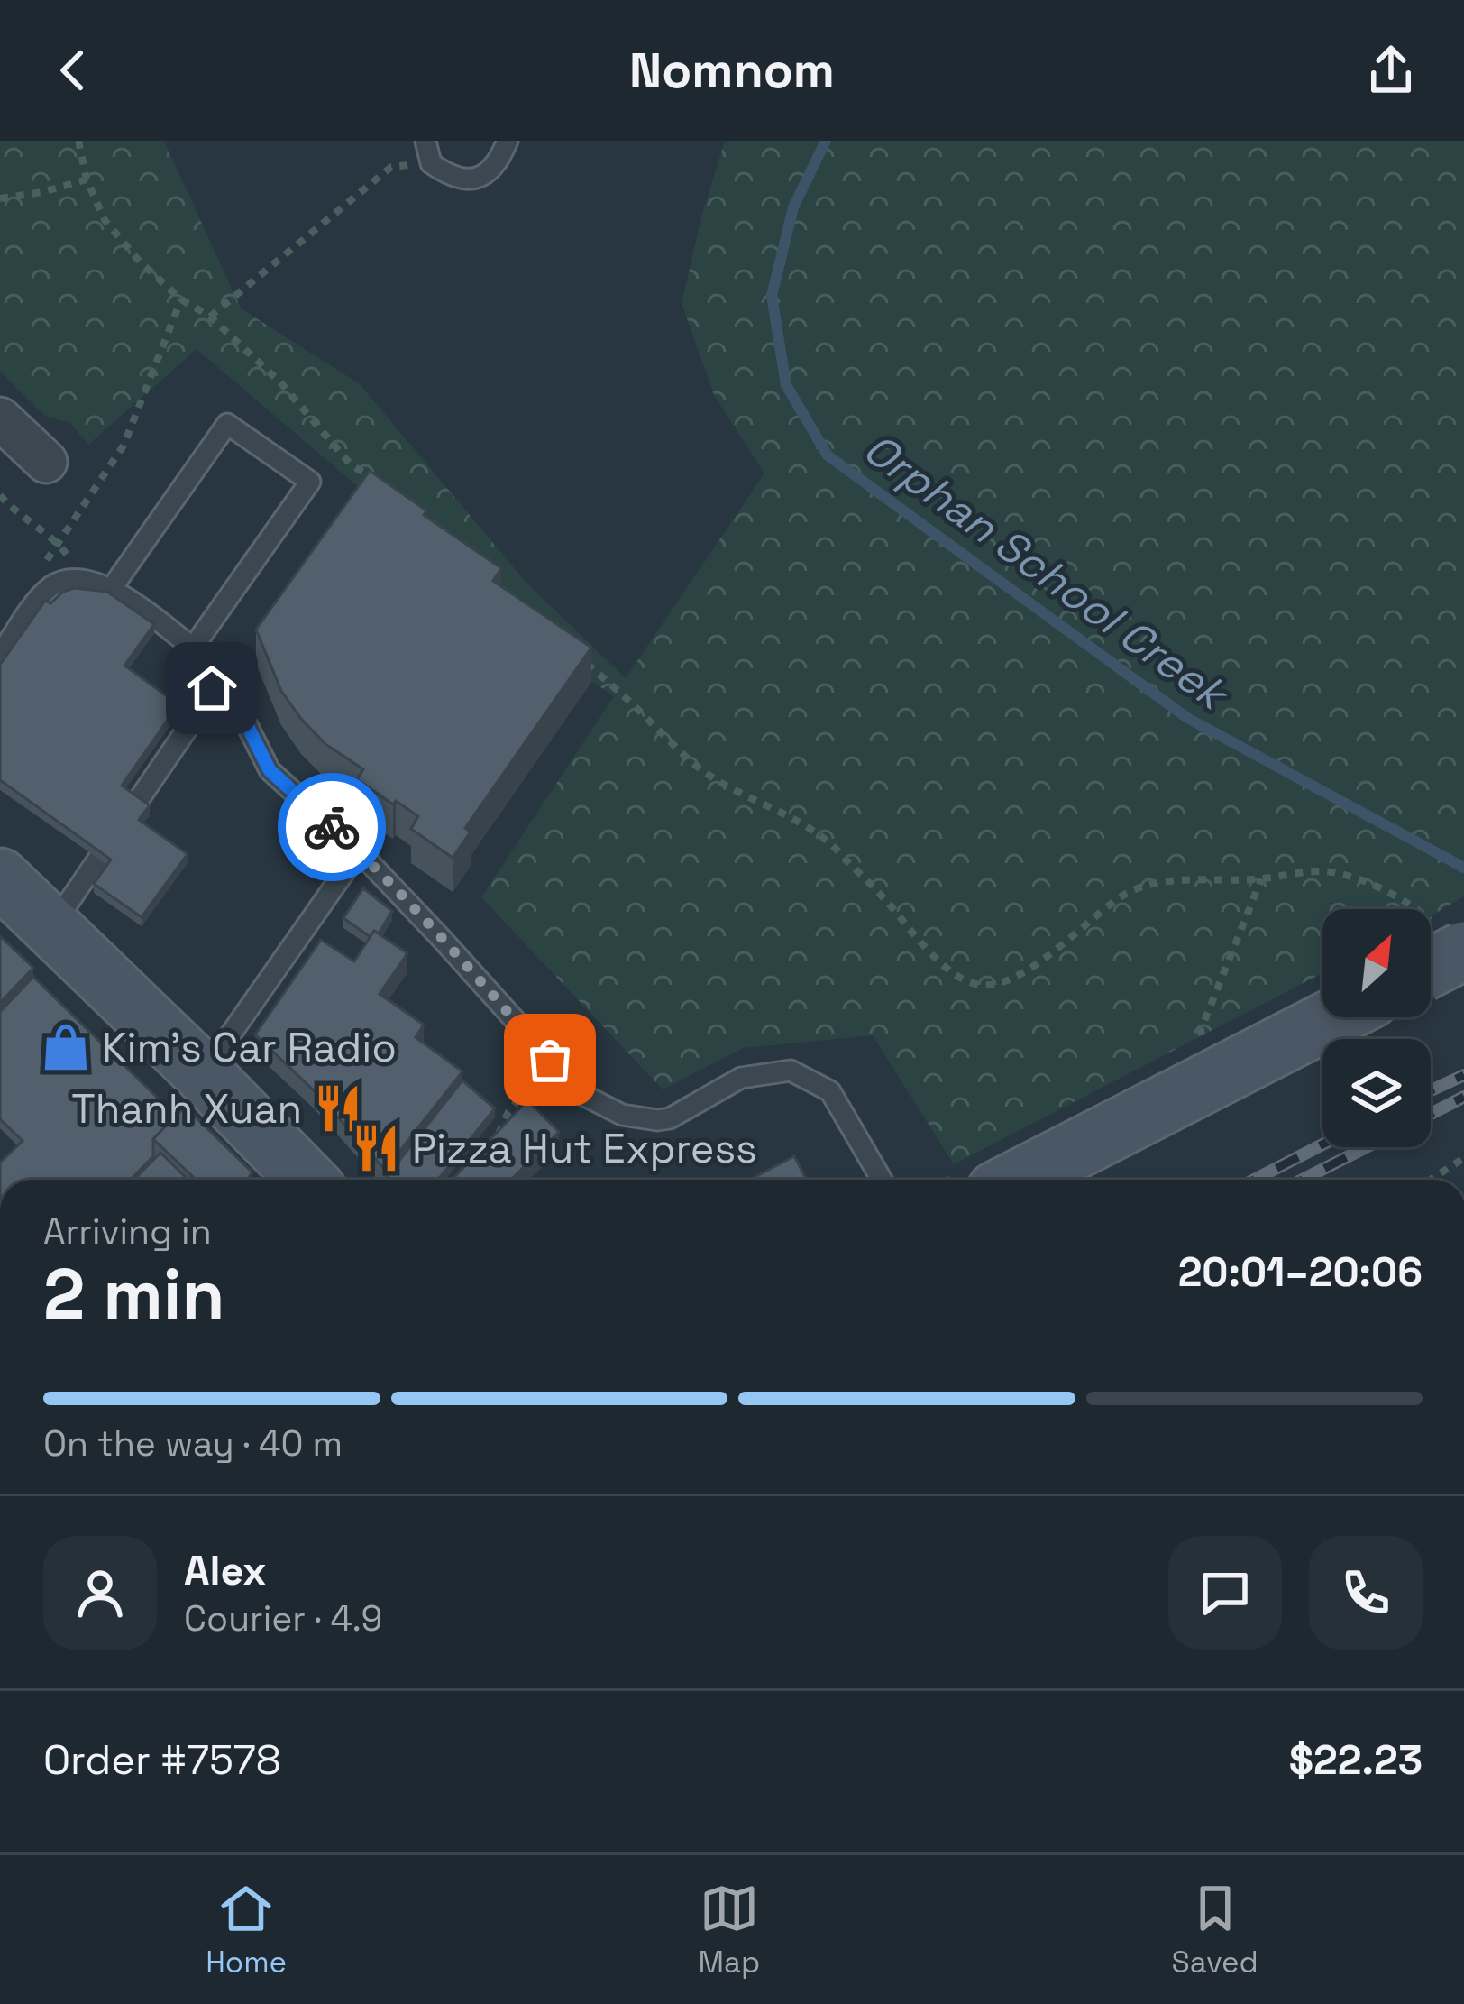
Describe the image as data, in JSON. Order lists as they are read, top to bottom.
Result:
{
  "water": ["Orphan School Creek"],
  "places": {
    "shop": ["Kim's Car Radio"],
    "restaurant": ["Thanh Xuan", "Pizza Hut Express"]
  },
  "north": "top right",
  "page": {
    "header": "Nomnom",
    "heading": ["2 min", "Arriving in", "20:01–20:06"],
    "panel": [
      "Alex",
      "Courier · 4.9",
      "Order #7578",
      "$22.23"
    ],
    "bar": "On the way · 40 m",
    "tabs": ["Home", "Map", "Saved"]
  }
}
